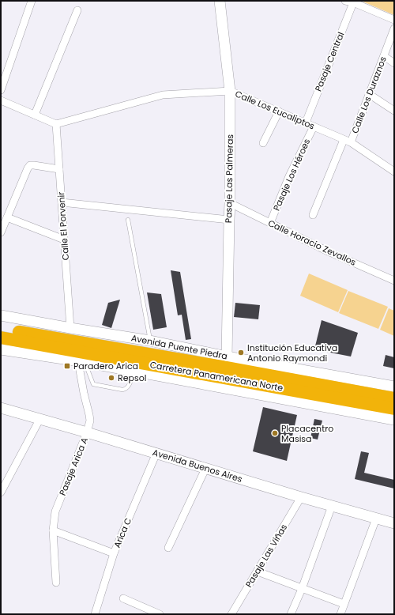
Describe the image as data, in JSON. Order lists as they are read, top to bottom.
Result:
{
  "streets": {
    "highway": ["Carretera Panamericana Norte"],
    "main road": ["Pasaje Las Palmeras", "Avenida Puente Piedra", "Avenida Buenos Aires"],
    "street": [
      "Pasaje Central",
      "Calle Los Duraznos",
      "Calle Los Eucaliptos",
      "Pasaje Los Héroes",
      "Calle El Porvenir",
      "Calle Horacio Zevallos",
      "Pasaje Arica A",
      "Arica C",
      "Pasaje Las Viñas"
    ]
  },
  "crossings": [
    ["Pasaje Central", "Calle Los Eucaliptos"],
    ["Calle Los Duraznos", "Calle Los Eucaliptos"],
    ["Calle Los Eucaliptos", "Pasaje Los Héroes"],
    ["Calle Los Eucaliptos", "Pasaje Las Palmeras"],
    ["Calle Los Eucaliptos", "Calle El Porvenir"],
    ["Pasaje Los Héroes", "Calle Horacio Zevallos"],
    ["Pasaje Las Palmeras", "Calle Horacio Zevallos"],
    ["Pasaje Las Palmeras", "Avenida Puente Piedra"],
    ["Calle El Porvenir", "Avenida Puente Piedra"],
    ["Carretera Panamericana Norte", "Pasaje Arica A"],
    ["Avenida Buenos Aires", "Pasaje Arica A"],
    ["Avenida Buenos Aires", "Arica C"],
    ["Avenida Buenos Aires", "Pasaje Las Viñas"]
  ],
  "places": {
    "other": ["Institución Educativa Antonio Raymondi", "Repsol", "Placacentro Masisa"],
    "transit": ["Paradero Arica"]
  }
}
